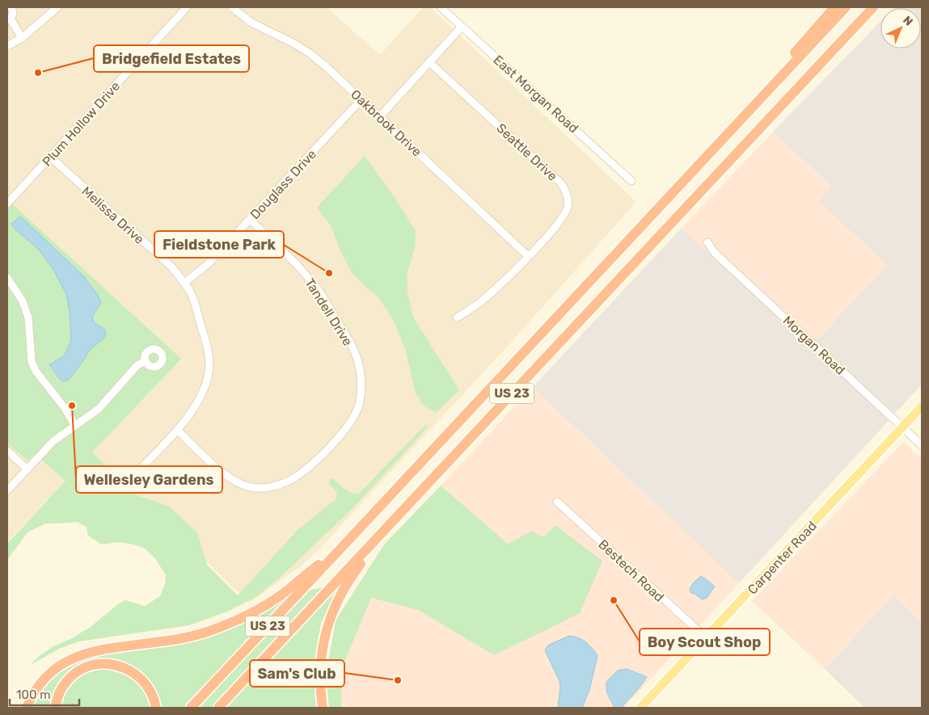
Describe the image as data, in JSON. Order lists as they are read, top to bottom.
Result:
{
  "streets": {
    "highway": ["US 23"],
    "main road": ["Carpenter Road"],
    "street": [
      "East Morgan Road",
      "Oakbrook Drive",
      "Plum Hollow Drive",
      "Seattle Drive",
      "Douglass Drive",
      "Melissa Drive",
      "Tandell Drive",
      "Morgan Road",
      "Bestech Road"
    ]
  },
  "crossings": [
    ["Oakbrook Drive", "Seattle Drive"],
    ["Oakbrook Drive", "Douglass Drive"],
    ["Plum Hollow Drive", "Melissa Drive"],
    ["Douglass Drive", "Melissa Drive"],
    ["Douglass Drive", "Tandell Drive"],
    ["Melissa Drive", "Tandell Drive"],
    ["Morgan Road", "Carpenter Road"],
    ["Carpenter Road", "Bestech Road"]
  ],
  "places": [
    "Bridgefield Estates",
    "Fieldstone Park",
    "Wellesley Gardens",
    "Boy Scout Shop",
    "Sam's Club"
  ],
  "scale_bar": "100 m",
  "north": "top right"
}
